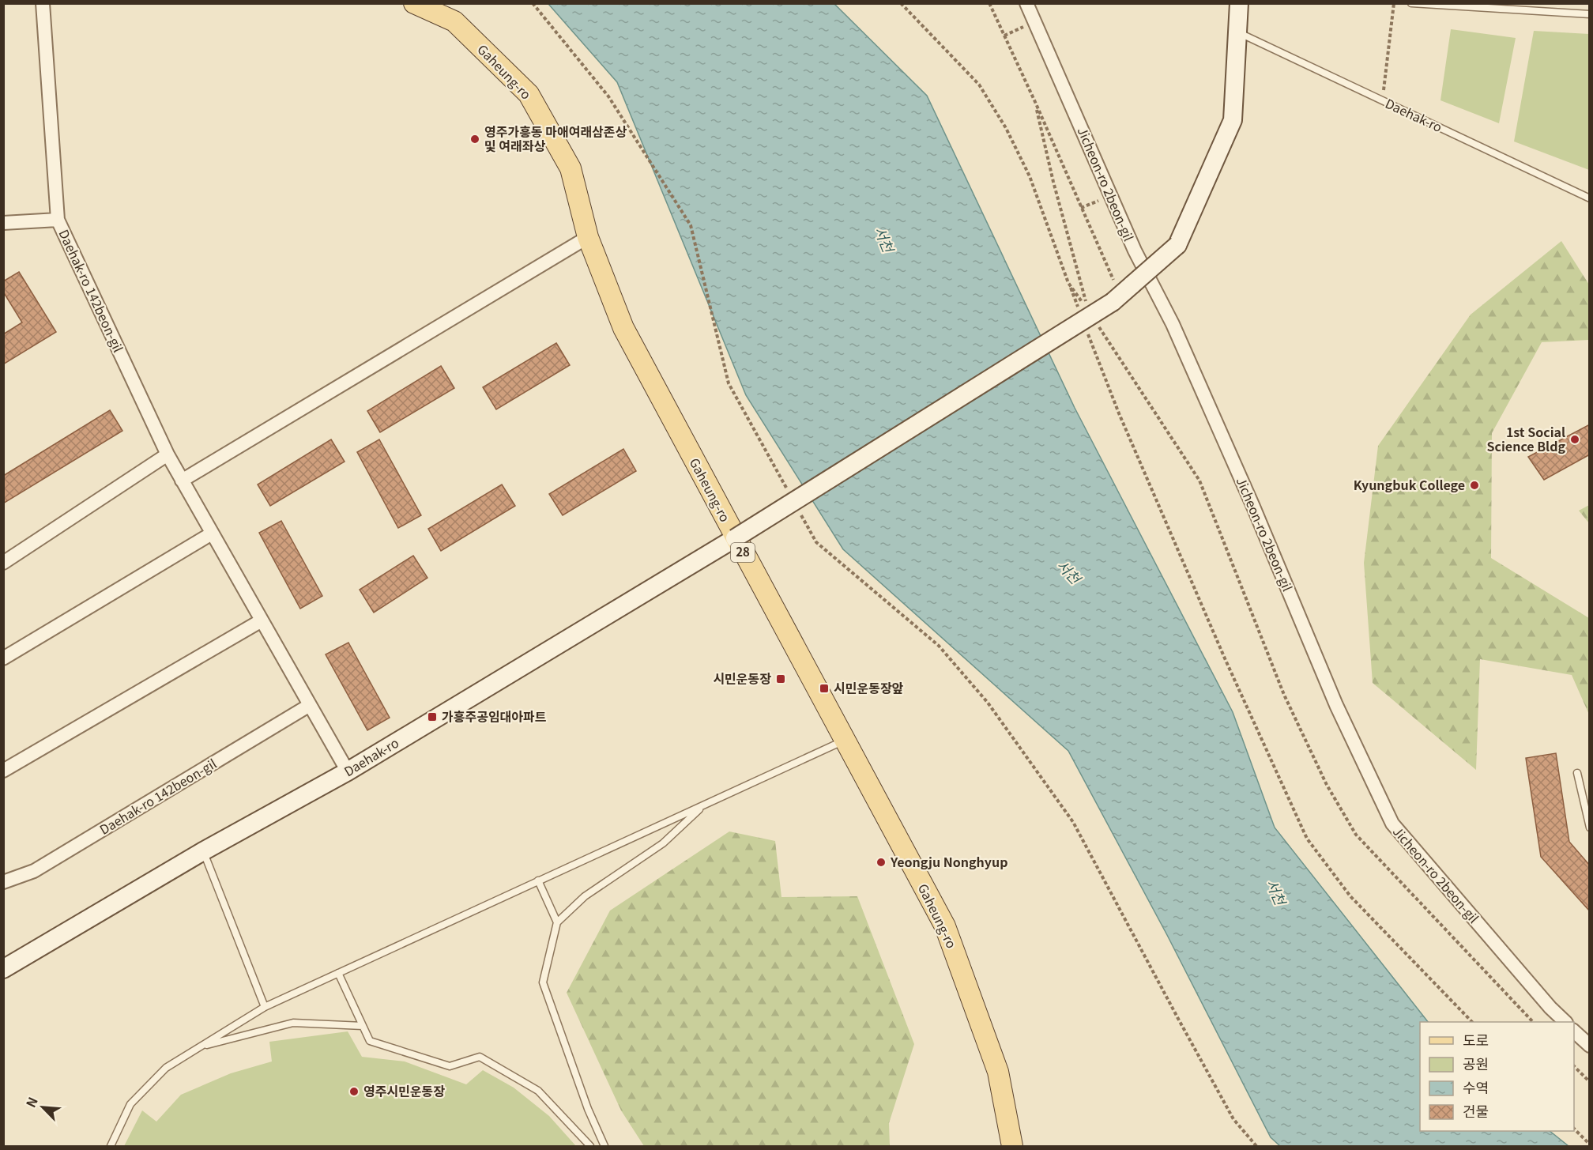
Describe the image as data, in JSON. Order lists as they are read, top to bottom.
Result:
{
  "streets": {
    "main road": ["Gaheung-ro", "Daehak-ro", "28"],
    "street": ["Jicheon-ro 2beon-gil", "Daehak-ro 142beon-gil"]
  },
  "crossings": [
    ["Gaheung-ro", "Daehak-ro"],
    ["Daehak-ro", "Daehak-ro 142beon-gil"]
  ],
  "water": ["서천"],
  "places": {
    "other": [
      "영주가흥동 마애여래삼존상 및 여래좌상",
      "1st Social Science Bldg",
      "Kyungbuk College",
      "Yeongju Nonghyup",
      "영주시민운동장"
    ],
    "transit": ["시민운동장", "시민운동장앞", "가흥주공임대아파트"]
  },
  "legend": [
    "도로",
    "공원",
    "수역",
    "건물"
  ],
  "north": "top left"
}
